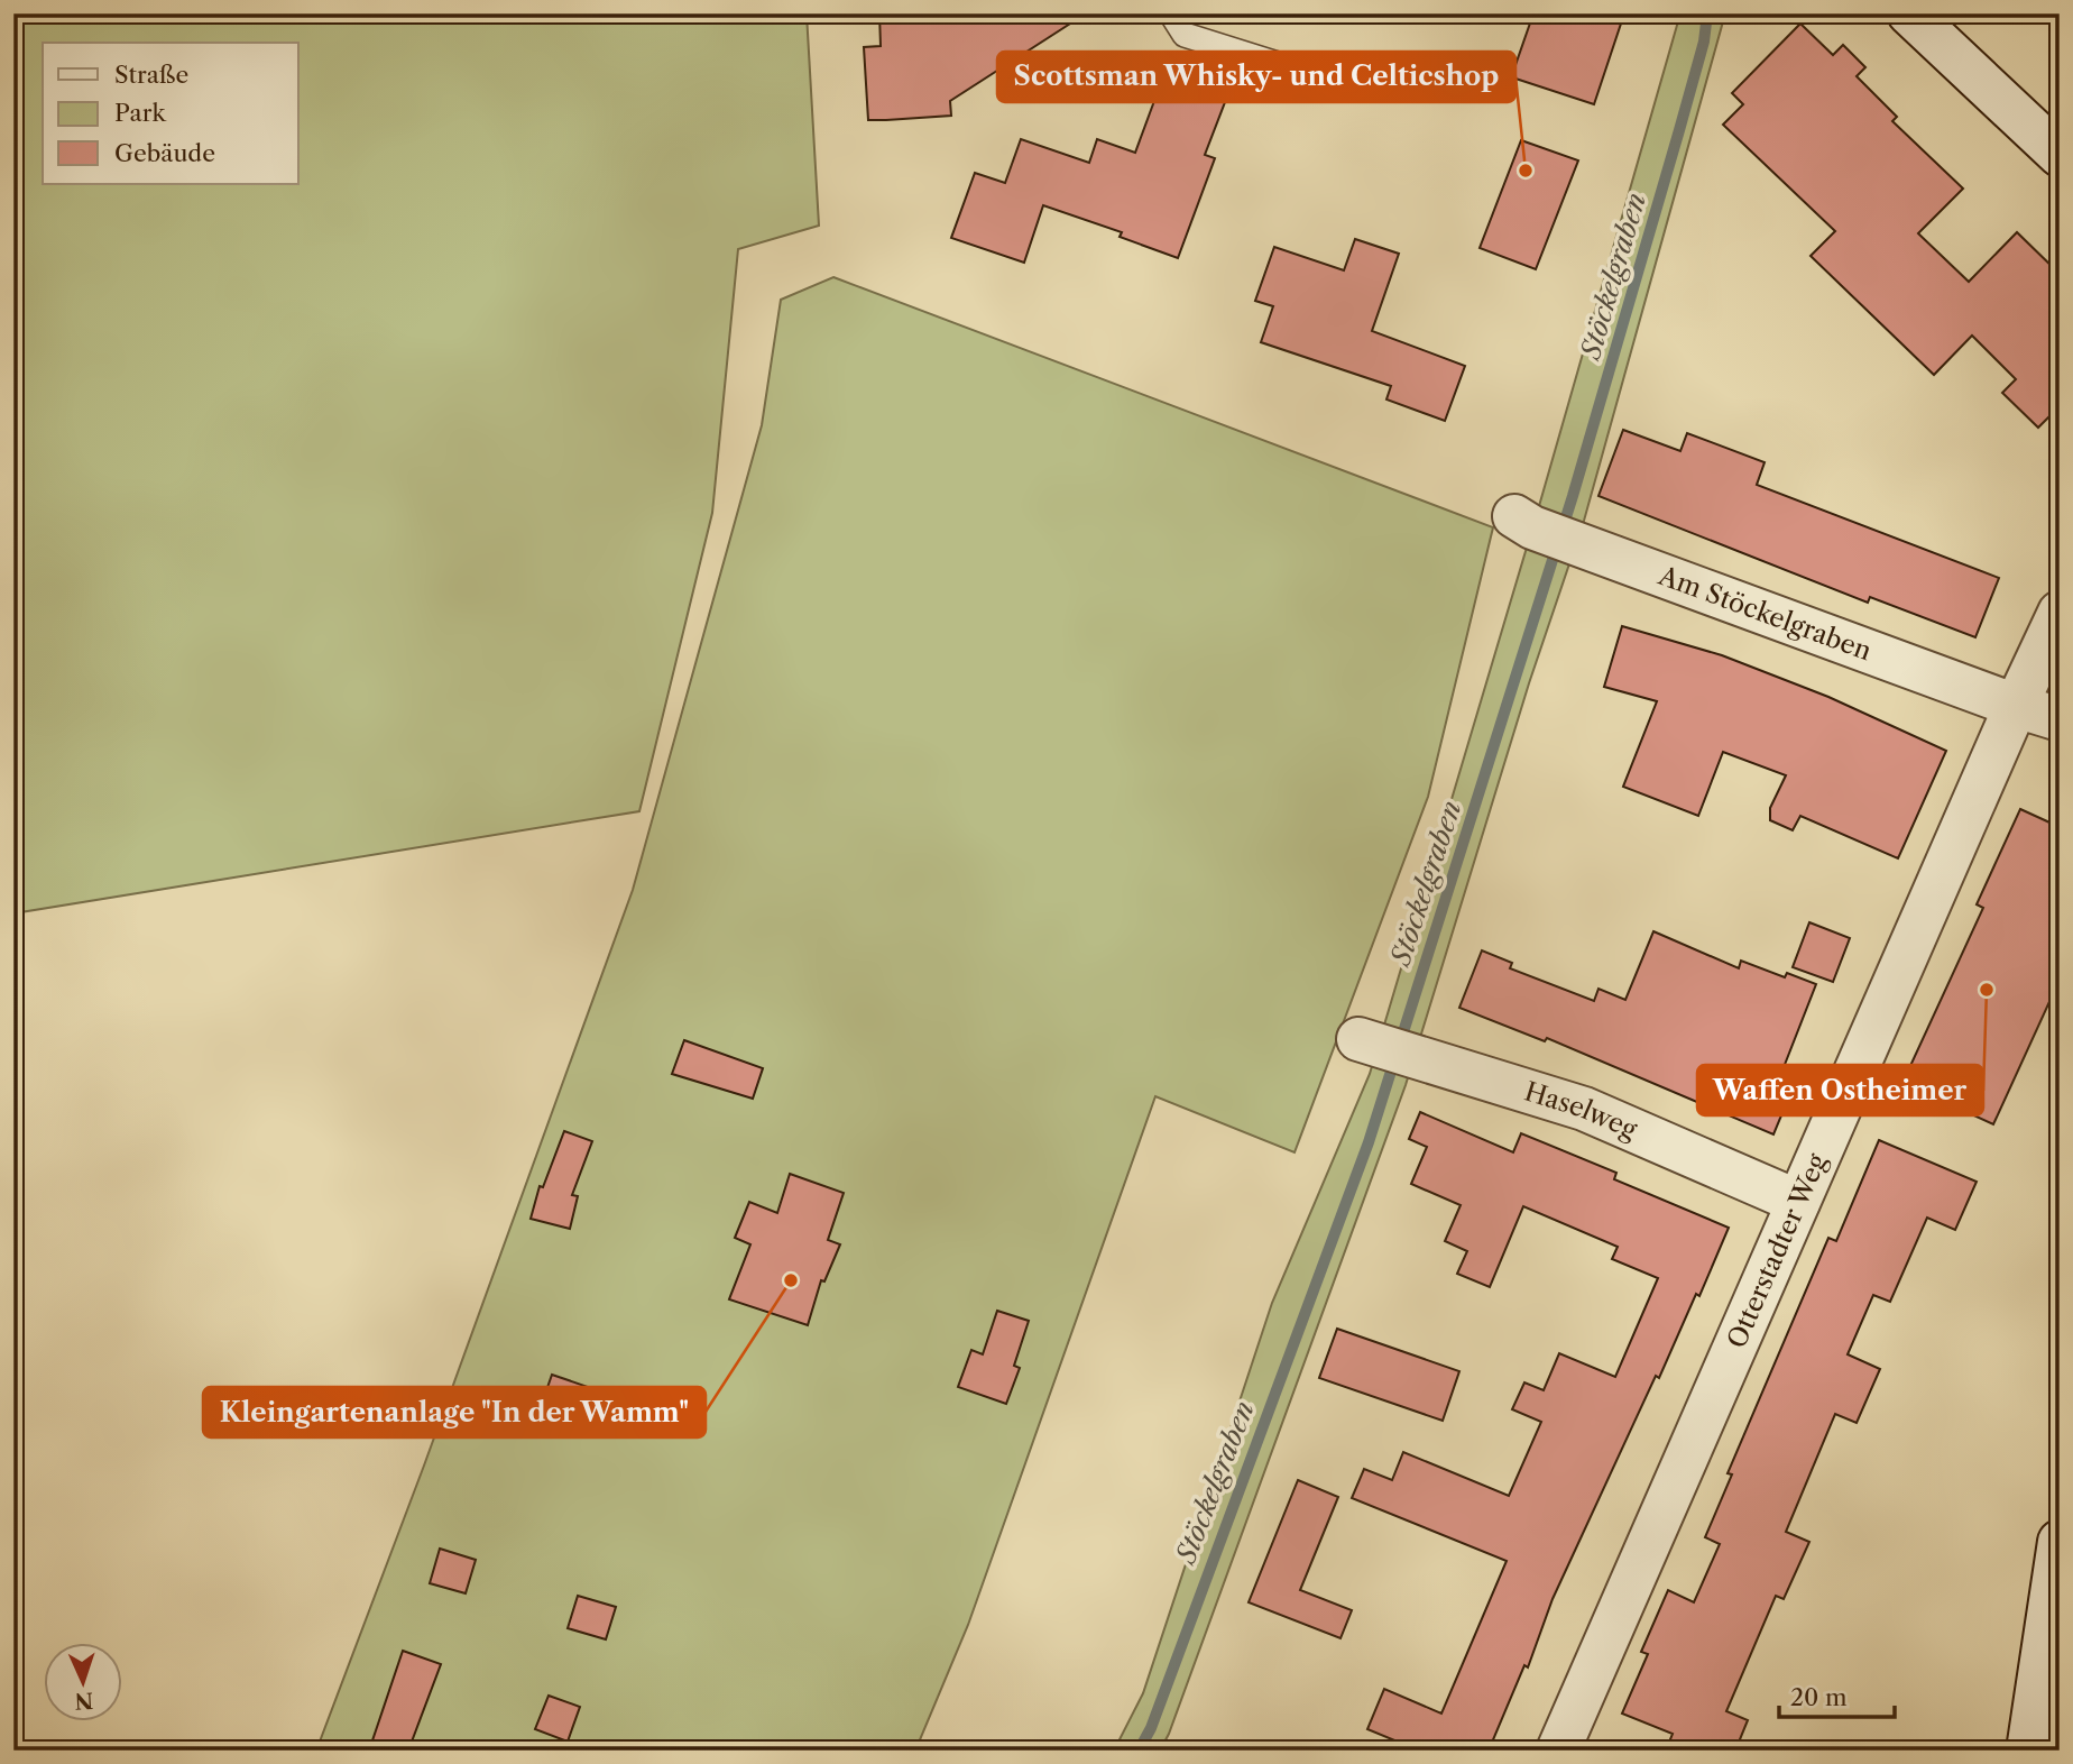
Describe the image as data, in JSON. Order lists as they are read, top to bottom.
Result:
{
  "streets": {
    "street": ["Am Stöckelgraben", "Haselweg", "Otterstadter Weg"]
  },
  "crossings": [
    ["Am Stöckelgraben", "Otterstadter Weg"],
    ["Haselweg", "Otterstadter Weg"]
  ],
  "water": ["Stöckelgraben"],
  "places": ["Scottsman Whisky- und Celticshop", "Waffen Ostheimer", "Kleingartenanlage \"In der Wamm\""],
  "legend": ["Straße", "Park", "Gebäude"],
  "scale_bar": "20 m",
  "north": "bottom"
}
